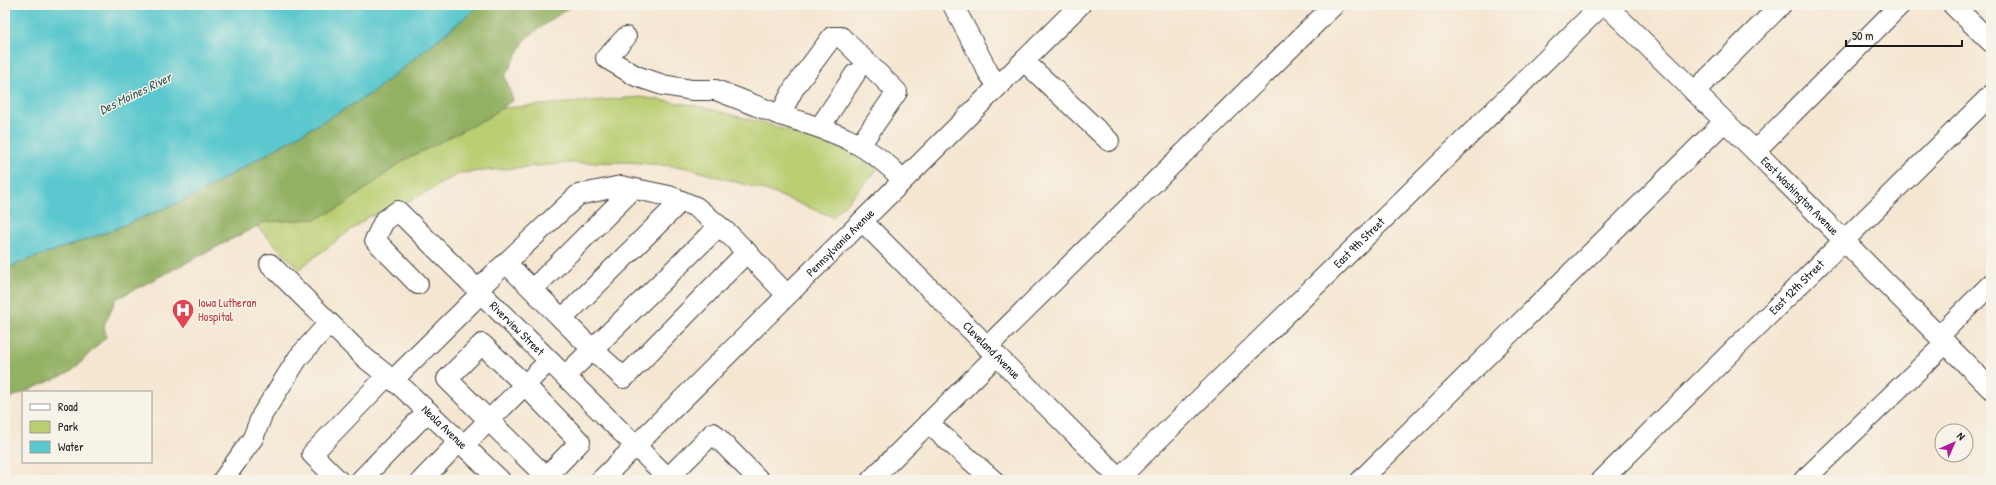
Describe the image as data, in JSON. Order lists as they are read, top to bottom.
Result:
{
  "streets": {
    "street": [
      "East Washington Avenue",
      "East 9th Street",
      "Pennsylvania Avenue",
      "East 12th Street",
      "Riverview Street",
      "Cleveland Avenue",
      "Neola Avenue"
    ]
  },
  "crossings": [
    ["East Washington Avenue", "East 12th Street"],
    ["East 9th Street", "Cleveland Avenue"],
    ["Pennsylvania Avenue", "Riverview Street"],
    ["Pennsylvania Avenue", "Cleveland Avenue"]
  ],
  "water": ["Des Moines River"],
  "places": {
    "hospital": ["Iowa Lutheran Hospital"]
  },
  "legend": ["Road", "Park", "Water"],
  "scale_bar": "50 m",
  "north": "top right"
}
